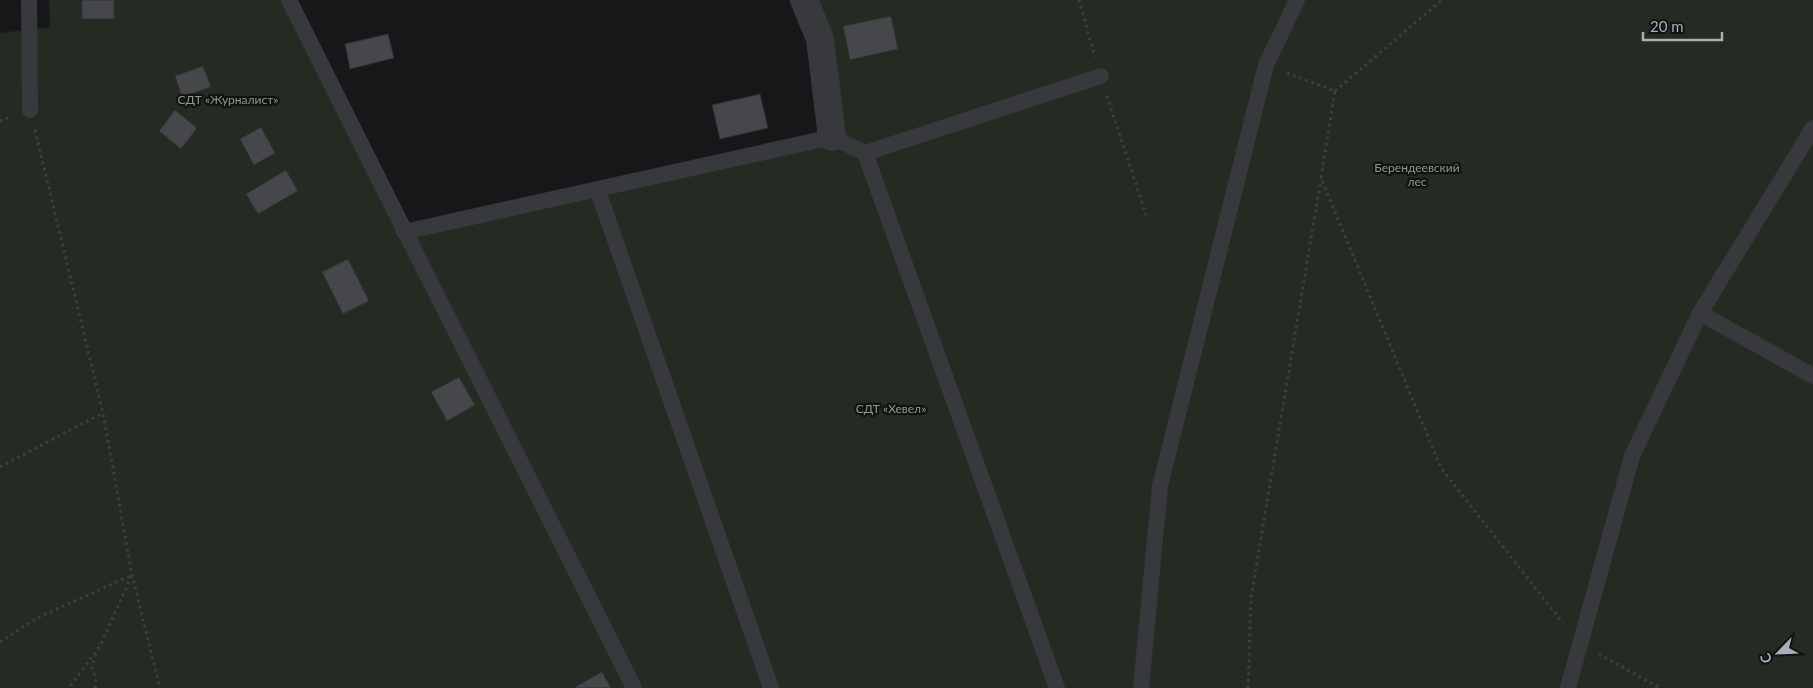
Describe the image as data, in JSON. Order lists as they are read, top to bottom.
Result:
{
  "parks": ["СДТ «Журналист»", "Берендеевский лес", "СДТ «Хевел»"],
  "scale_bar": "20 m",
  "north": "bottom left"
}
